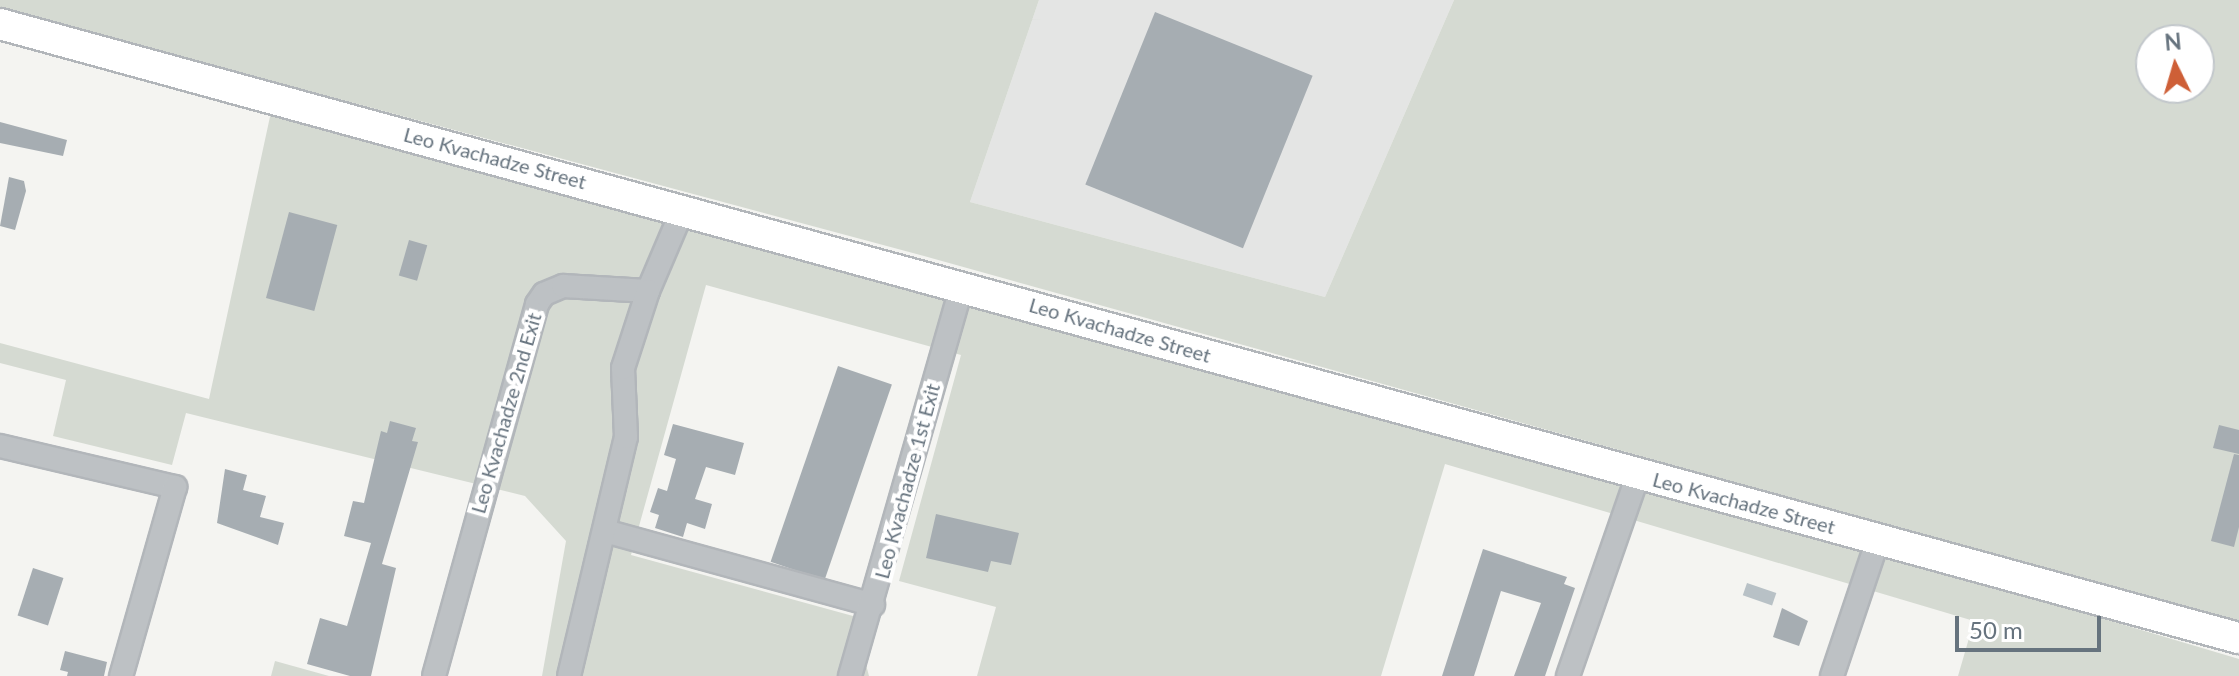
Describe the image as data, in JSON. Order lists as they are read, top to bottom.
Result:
{
  "streets": {
    "main road": ["Leo Kvachadze Street"],
    "street": ["Leo Kvachadze 2nd Exit", "Leo Kvachadze 1st Exit"]
  },
  "crossings": [
    ["Leo Kvachadze Street", "Leo Kvachadze 1st Exit"]
  ],
  "scale_bar": "50 m",
  "north": "top"
}
